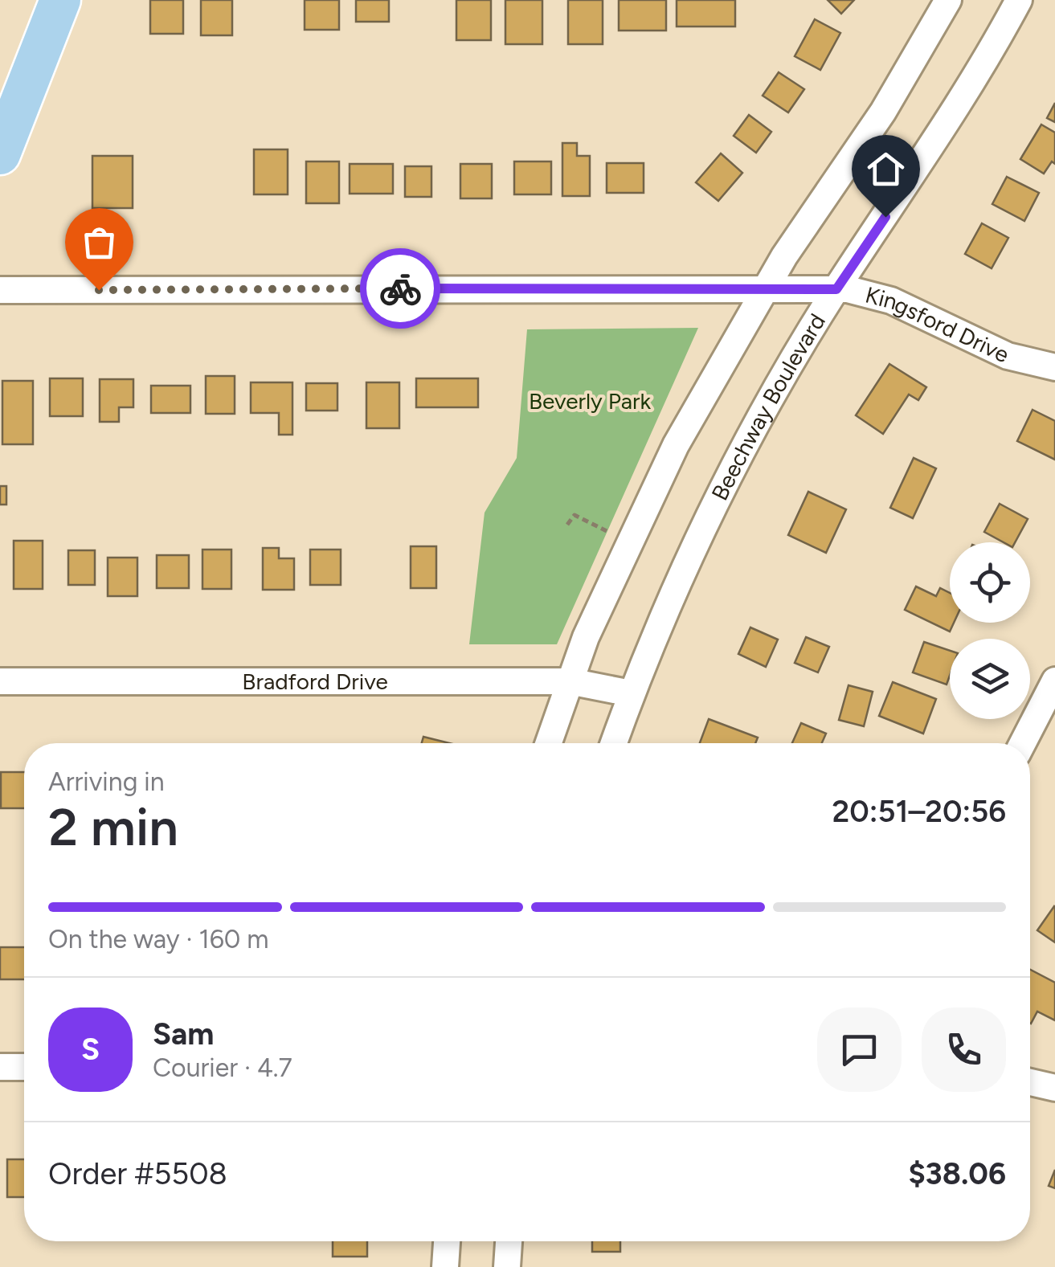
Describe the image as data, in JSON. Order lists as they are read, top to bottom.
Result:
{
  "streets": {
    "street": ["Kingsford Drive", "Beechway Boulevard", "Bradford Drive"]
  },
  "crossings": [
    ["Kingsford Drive", "Beechway Boulevard"],
    ["Beechway Boulevard", "Bradford Drive"]
  ],
  "parks": ["Beverly Park"],
  "page": {
    "heading": ["2 min", "Arriving in", "20:51–20:56"],
    "panel": [
      "Sam",
      "Courier · 4.7",
      "Order #5508",
      "$38.06"
    ],
    "bar": "On the way · 160 m",
    "round": "S"
  }
}
